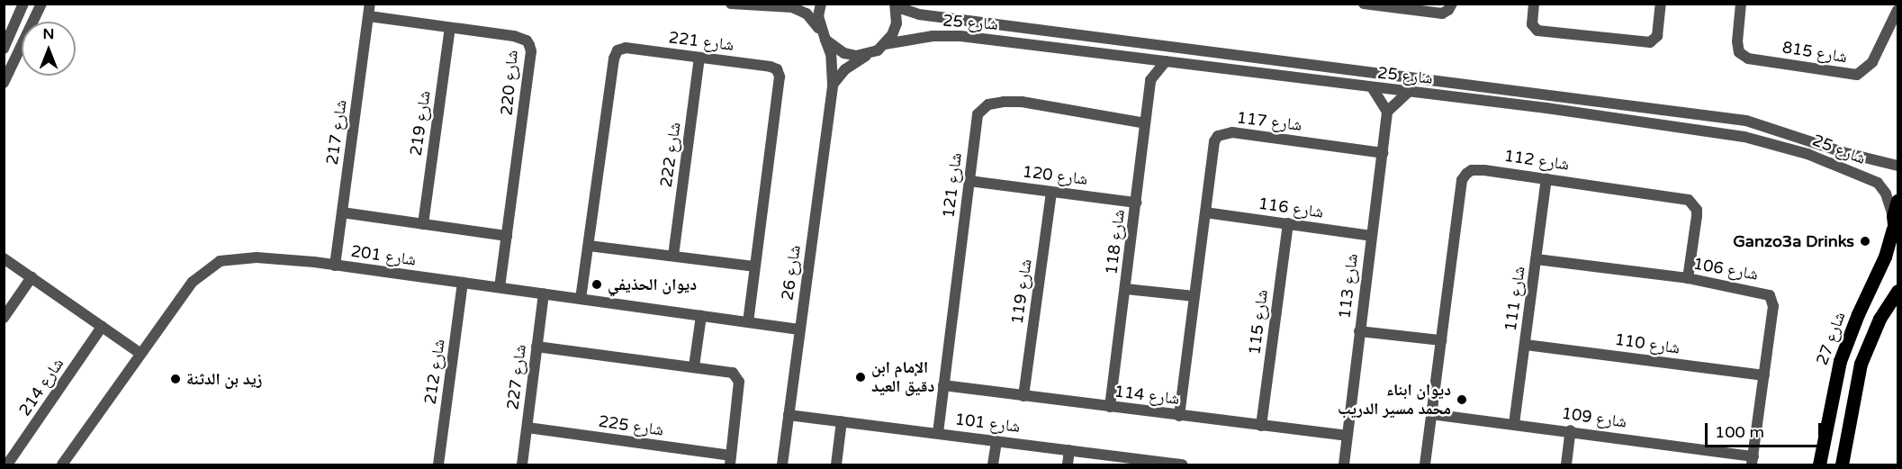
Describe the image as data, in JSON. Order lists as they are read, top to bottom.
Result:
{
  "streets": {
    "main road": ["شارع 27"],
    "street": [
      "شارع 25",
      "شارع 221",
      "شارع 815",
      "شارع 220",
      "شارع 117",
      "شارع 219",
      "شارع 217",
      "شارع 222",
      "شارع 112",
      "شارع 120",
      "شارع 121",
      "شارع 116",
      "شارع 118",
      "شارع 201",
      "شارع 106",
      "شارع 26",
      "شارع 113",
      "شارع 119",
      "شارع 111",
      "شارع 115",
      "شارع 110",
      "شارع 212",
      "شارع 227",
      "شارع 214",
      "شارع 114",
      "شارع 109",
      "شارع 101",
      "شارع 225"
    ]
  },
  "crossings": [
    ["شارع 25", "شارع 27"],
    ["شارع 221", "شارع 222"],
    ["شارع 221", "شارع 201"],
    ["شارع 220", "شارع 219"],
    ["شارع 220", "شارع 217"],
    ["شارع 220", "شارع 201"],
    ["شارع 117", "شارع 116"],
    ["شارع 117", "شارع 113"],
    ["شارع 117", "شارع 114"],
    ["شارع 217", "شارع 201"],
    ["شارع 112", "شارع 106"],
    ["شارع 112", "شارع 111"],
    ["شارع 112", "شارع 109"],
    ["شارع 120", "شارع 121"],
    ["شارع 120", "شارع 118"],
    ["شارع 120", "شارع 119"],
    ["شارع 121", "شارع 118"],
    ["شارع 121", "شارع 114"],
    ["شارع 121", "شارع 101"],
    ["شارع 116", "شارع 113"],
    ["شارع 116", "شارع 115"],
    ["شارع 118", "شارع 114"],
    ["شارع 201", "شارع 26"],
    ["شارع 201", "شارع 212"],
    ["شارع 201", "شارع 227"],
    ["شارع 106", "شارع 111"],
    ["شارع 106", "شارع 110"],
    ["شارع 106", "شارع 109"],
    ["شارع 26", "شارع 101"],
    ["شارع 113", "شارع 114"],
    ["شارع 119", "شارع 114"],
    ["شارع 111", "شارع 110"],
    ["شارع 111", "شارع 109"],
    ["شارع 115", "شارع 114"],
    ["شارع 227", "شارع 225"]
  ],
  "places": [
    "Ganzo3a Drinks",
    "ديوان الحذيفي",
    "الإمام ابن دقيق العيد",
    "زيد بن الدثنة",
    "ديوان ابناء محمد مسير الدريب"
  ],
  "scale_bar": "100 m",
  "north": "top"
}
